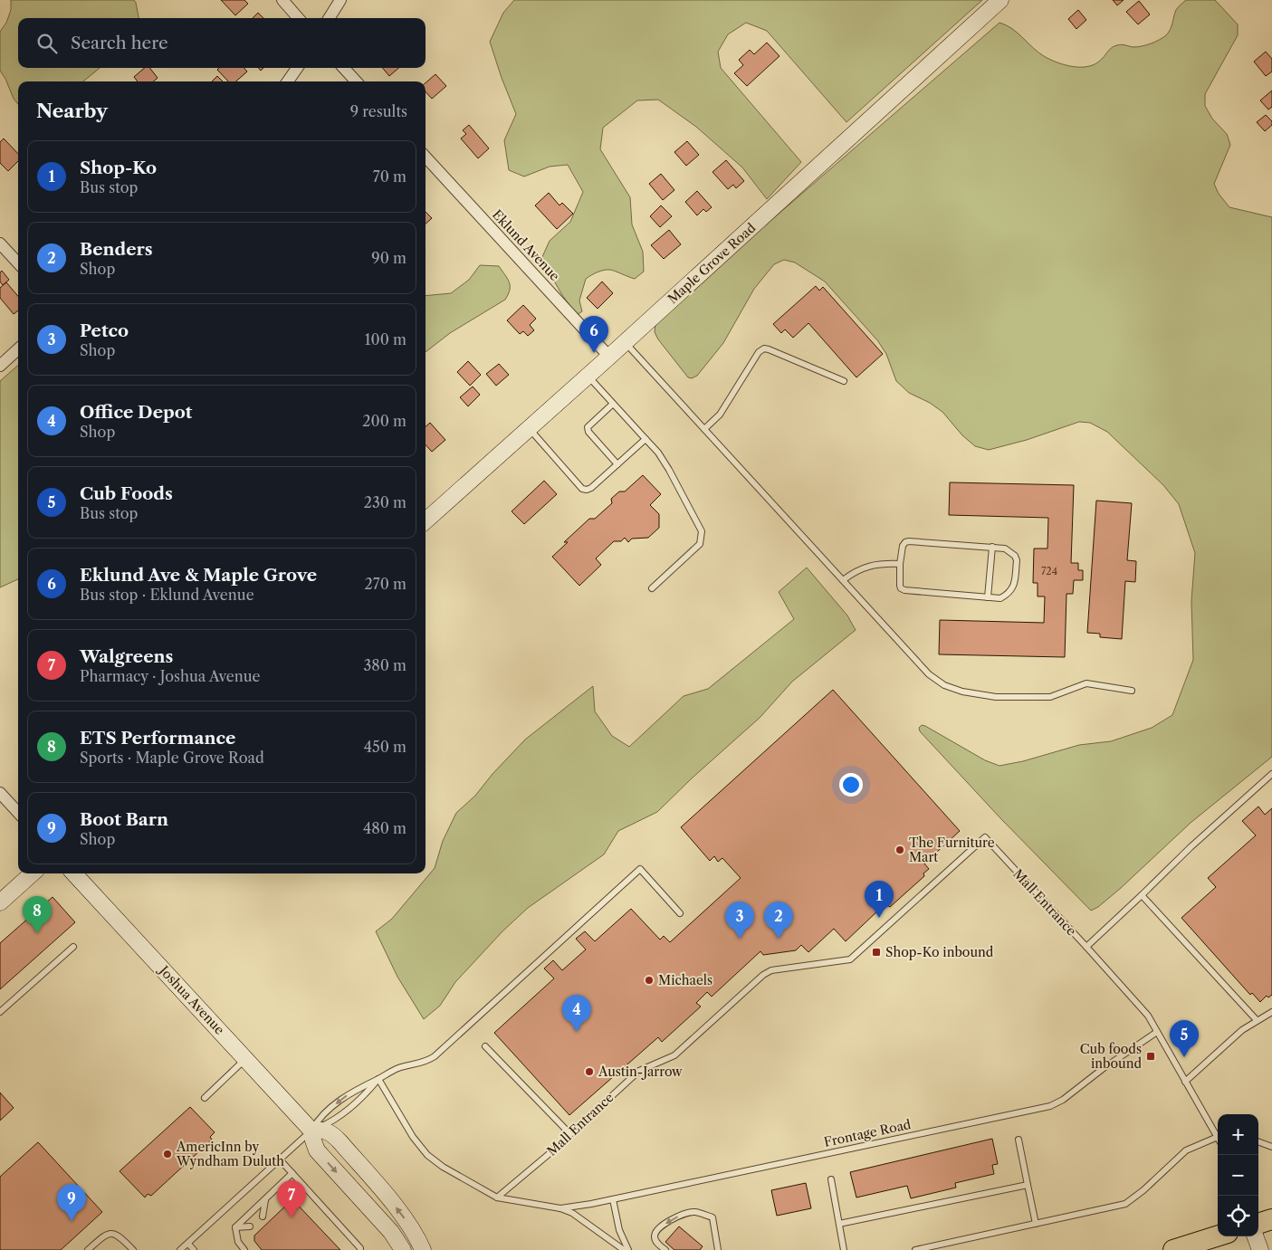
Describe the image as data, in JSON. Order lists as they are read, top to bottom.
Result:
{
  "streets": {
    "street": ["Eklund Avenue", "Maple Grove Road", "Joshua Avenue"],
    "lane": ["Mall Entrance", "Frontage Road"]
  },
  "crossings": [
    ["Eklund Avenue", "Maple Grove Road"],
    ["Mall Entrance", "Frontage Road"]
  ],
  "places": {
    "other": [
      "The Furniture Mart",
      "Michaels",
      "Austin-Jarrow",
      "AmericInn by Wyndham Duluth"
    ],
    "transit": ["Shop-Ko inbound", "Cub foods inbound"]
  },
  "house_numbers": ["724"],
  "page": {
    "search": "Search here",
    "heading": ["Nearby", "9 results"],
    "list": [
      {
        "mark": "1",
        "name": "Shop-Ko",
        "note": "Bus stop",
        "value": "70 m"
      },
      {
        "mark": "2",
        "name": "Benders",
        "note": "Shop",
        "value": "90 m"
      },
      {
        "mark": "3",
        "name": "Petco",
        "note": "Shop",
        "value": "100 m"
      },
      {
        "mark": "4",
        "name": "Office Depot",
        "note": "Shop",
        "value": "200 m"
      },
      {
        "mark": "5",
        "name": "Cub Foods",
        "note": "Bus stop",
        "value": "230 m"
      },
      {
        "mark": "6",
        "name": "Eklund Ave & Maple Grove",
        "note": "Bus stop · Eklund Avenue",
        "value": "270 m"
      },
      {
        "mark": "7",
        "name": "Walgreens",
        "note": "Pharmacy · Joshua Avenue",
        "value": "380 m"
      },
      {
        "mark": "8",
        "name": "ETS Performance",
        "note": "Sports · Maple Grove Road",
        "value": "450 m"
      },
      {
        "mark": "9",
        "name": "Boot Barn",
        "note": "Shop",
        "value": "480 m"
      }
    ],
    "pins": [
      "6",
      "1",
      "8",
      "2",
      "3",
      "4",
      "5",
      "7",
      "9"
    ],
    "map_buttons": ["+", "−"]
  }
}
